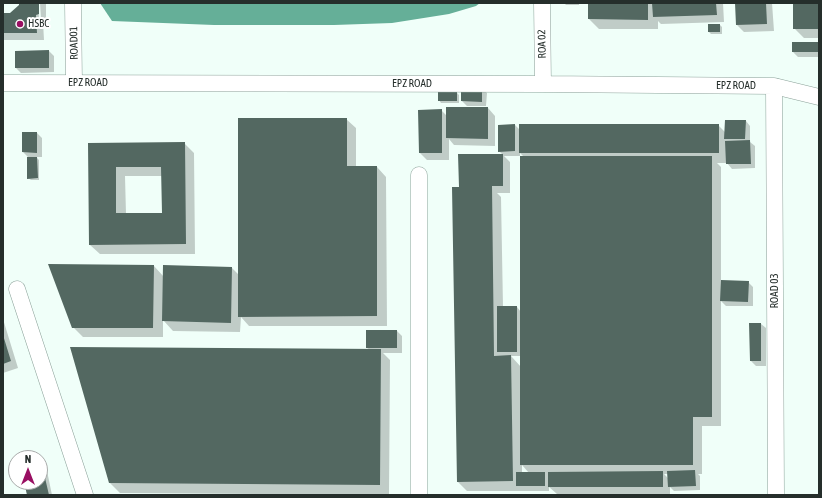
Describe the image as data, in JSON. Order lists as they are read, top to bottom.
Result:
{
  "streets": {
    "street": [
      "ROAD01",
      "ROA 02",
      "EPZ ROAD",
      "ROAD 03"
    ]
  },
  "crossings": [
    ["ROAD01", "EPZ ROAD"],
    ["ROA 02", "EPZ ROAD"],
    ["EPZ ROAD", "ROAD 03"]
  ],
  "places": ["HSBC"],
  "north": "top"
}
